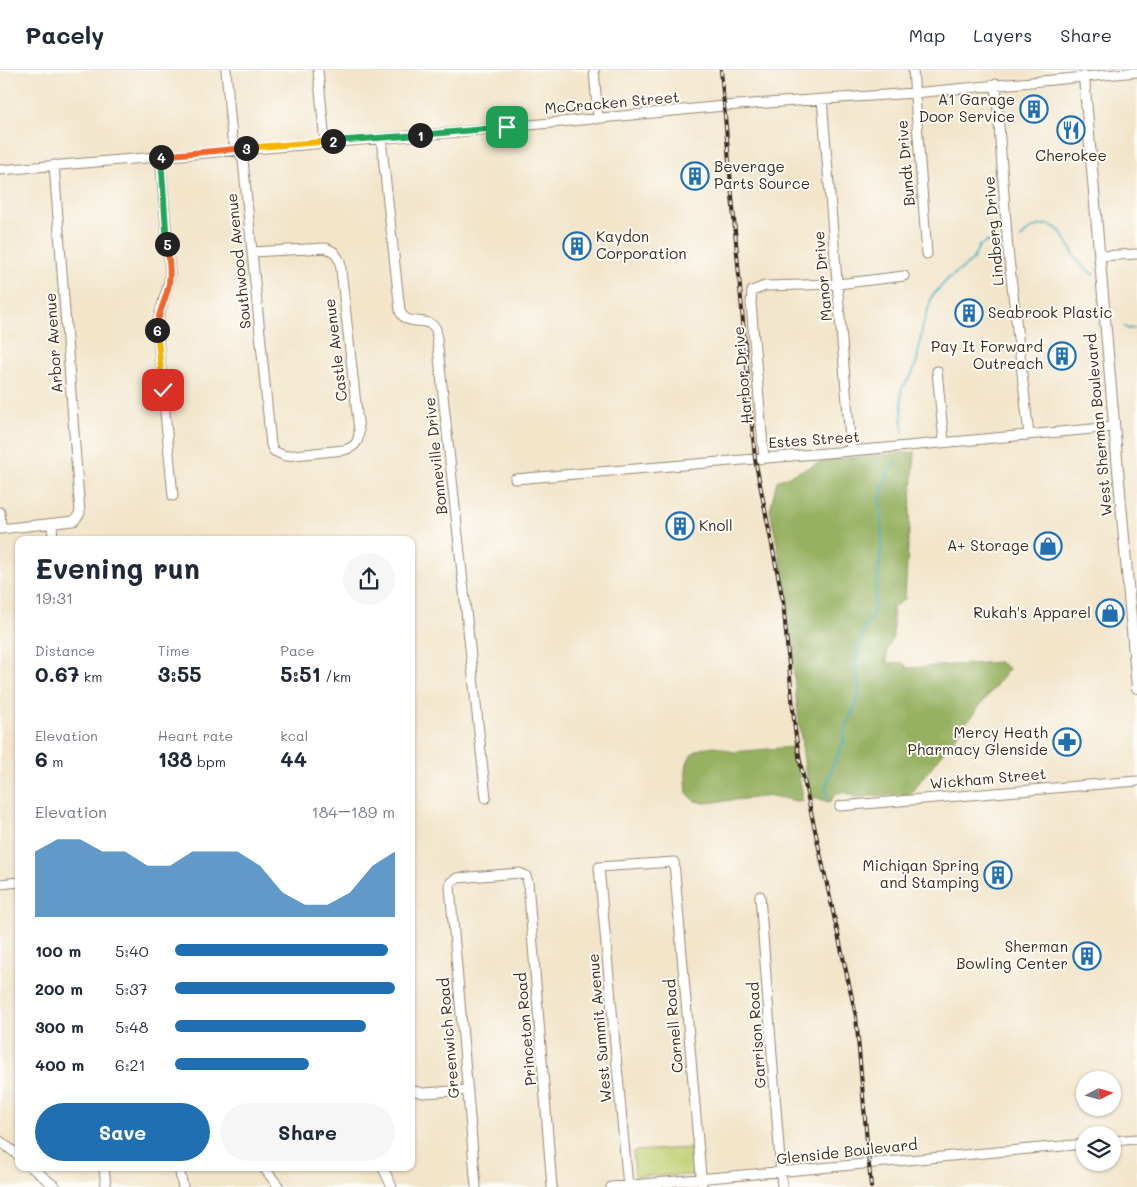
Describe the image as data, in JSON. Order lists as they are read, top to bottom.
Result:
{
  "streets": {
    "main road": ["West Sherman Boulevard"],
    "street": [
      "McCracken Street",
      "Bundt Drive",
      "Lindberg Drive",
      "Southwood Avenue",
      "Manor Drive",
      "Arbor Avenue",
      "Castle Avenue",
      "Harbor Drive",
      "Estes Street",
      "Bonneville Drive",
      "Wickham Street",
      "Cornell Road",
      "West Summit Avenue",
      "Princeton Road",
      "Garrison Road",
      "Greenwich Road",
      "Glenside Boulevard"
    ]
  },
  "crossings": [
    ["McCracken Street", "Bundt Drive"],
    ["McCracken Street", "Lindberg Drive"],
    ["McCracken Street", "Southwood Avenue"],
    ["McCracken Street", "Manor Drive"],
    ["McCracken Street", "Arbor Avenue"],
    ["McCracken Street", "West Sherman Boulevard"],
    ["McCracken Street", "Bonneville Drive"],
    ["Lindberg Drive", "Estes Street"],
    ["Southwood Avenue", "Castle Avenue"],
    ["Manor Drive", "Harbor Drive"],
    ["Manor Drive", "Estes Street"],
    ["Harbor Drive", "Estes Street"],
    ["West Sherman Boulevard", "Estes Street"],
    ["Cornell Road", "West Summit Avenue"],
    ["Cornell Road", "Glenside Boulevard"],
    ["West Summit Avenue", "Glenside Boulevard"],
    ["Princeton Road", "Greenwich Road"],
    ["Garrison Road", "Glenside Boulevard"]
  ],
  "places": {
    "building": [
      "A1 Garage Door Service",
      "Beverage Parts Source",
      "Kaydon Corporation",
      "Seabrook Plastic",
      "Pay It Forward Outreach",
      "Knoll",
      "Michigan Spring and Stamping",
      "Sherman Bowling Center"
    ],
    "restaurant": ["Cherokee"],
    "shop": ["A+ Storage", "Rukah's Apparel"],
    "pharmacy": ["Mercy Heath Pharmacy Glenside"]
  },
  "north": "right",
  "page": {
    "header": "Pacely",
    "nav": ["Map", "Layers", "Share"],
    "pins": [
      "1",
      "2",
      "3",
      "4",
      "5",
      "6"
    ],
    "heading": ["Evening run", "19:31"],
    "stats": [
      ["Distance", "0.67 km"],
      ["Time", "3:55"],
      ["Pace", "5:51 /km"],
      ["Elevation", "6 m"],
      ["Heart rate", "138 bpm"],
      ["kcal", "44"]
    ],
    "chart": ["Elevation", "184–189 m"],
    "list": [
      {
        "name": "100 m",
        "note": "5:40"
      },
      {
        "name": "200 m",
        "note": "5:37"
      },
      {
        "name": "300 m",
        "note": "5:48"
      },
      {
        "name": "400 m",
        "note": "6:21"
      }
    ],
    "buttons": ["Save", "Share"]
  }
}
